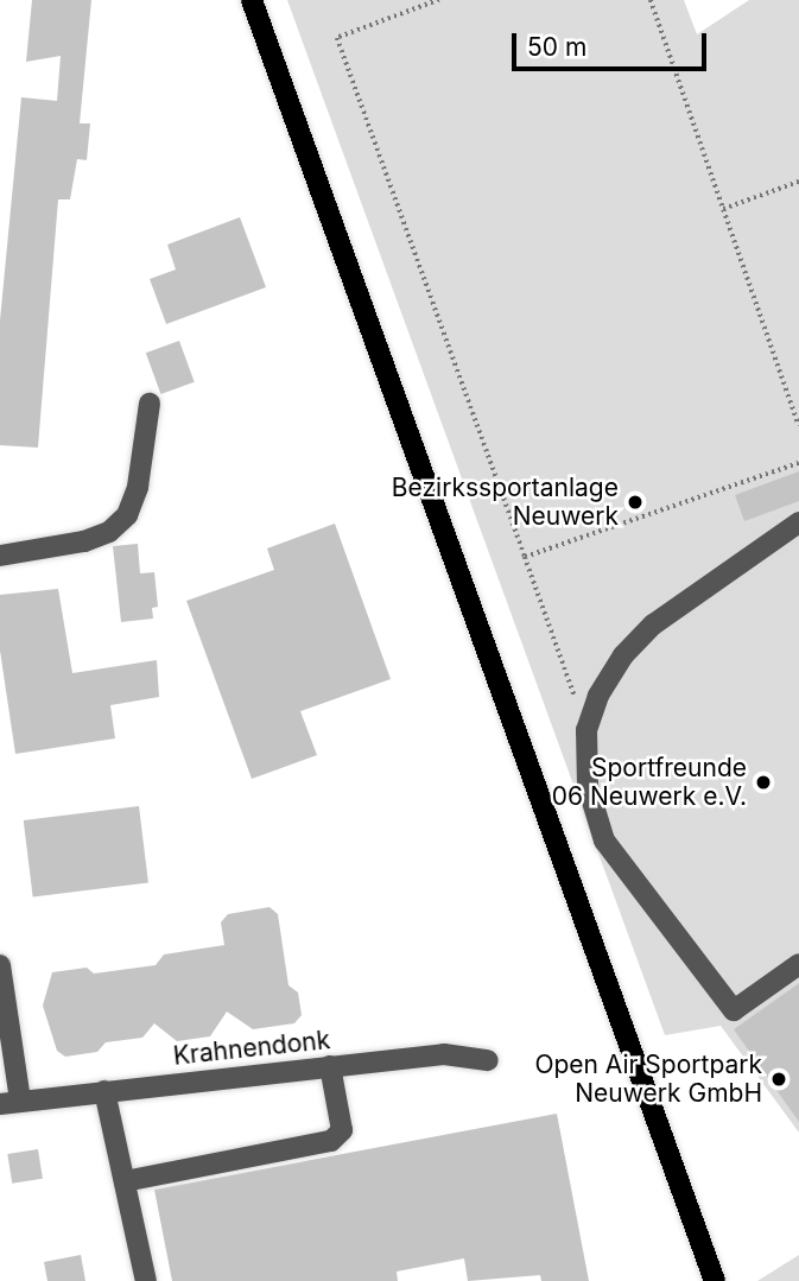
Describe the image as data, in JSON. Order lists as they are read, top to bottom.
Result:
{
  "streets": {
    "street": ["Krahnendonk"]
  },
  "places": ["Bezirkssportanlage Neuwerk", "Sportfreunde 06 Neuwerk e.V.", "Open Air Sportpark Neuwerk GmbH"],
  "scale_bar": "50 m"
}
